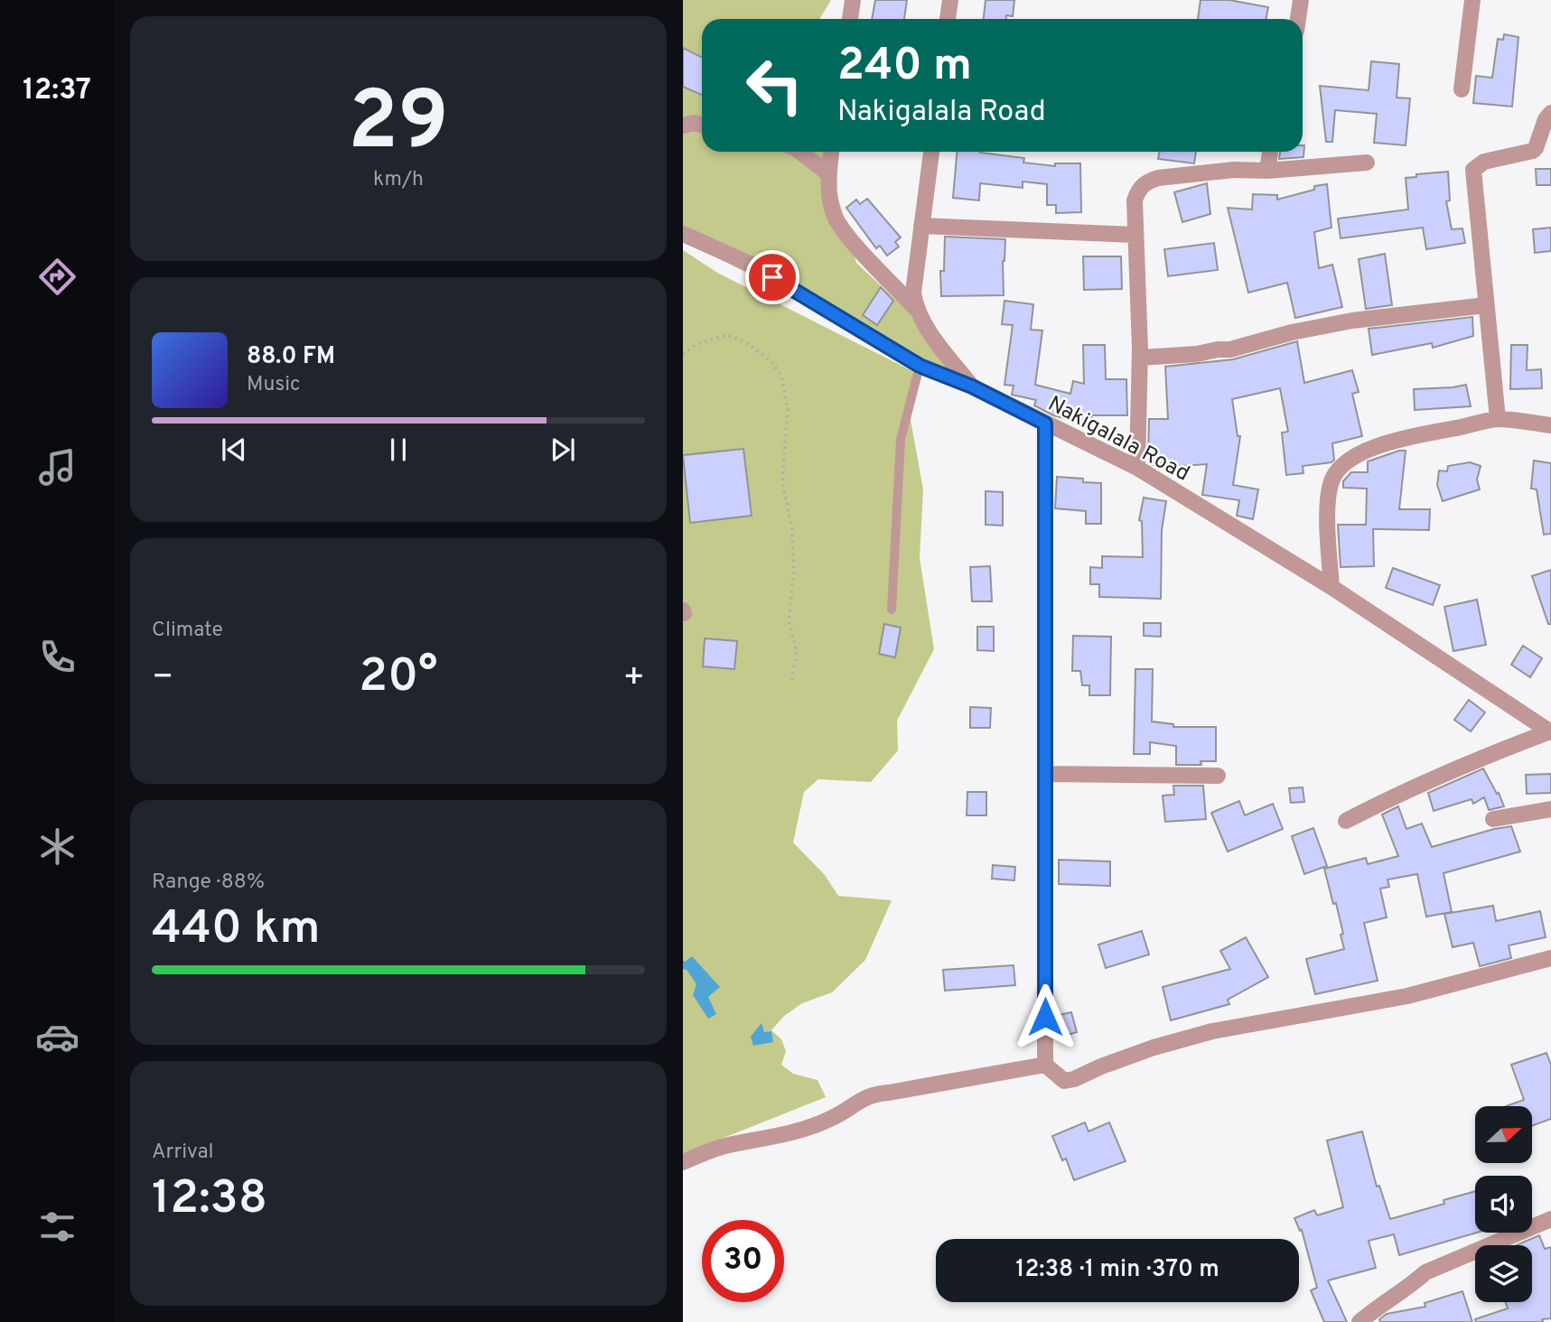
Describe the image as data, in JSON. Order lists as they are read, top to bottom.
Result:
{
  "streets": {
    "street": ["Nakigalala Road"]
  },
  "north": "right",
  "page": {
    "tabs": "12:37",
    "tile": [
      ["29", "km/h"],
      "Climate",
      ["Range · 88%", "440 km"],
      ["Arrival", "12:38"]
    ],
    "turn": ["240 m", "Nakigalala Road"],
    "song": ["88.0 FM", "Music"],
    "heat": ["−", "20°", "+"],
    "limit": "30",
    "trip": "12:38 · 1 min · 370 m"
  }
}
